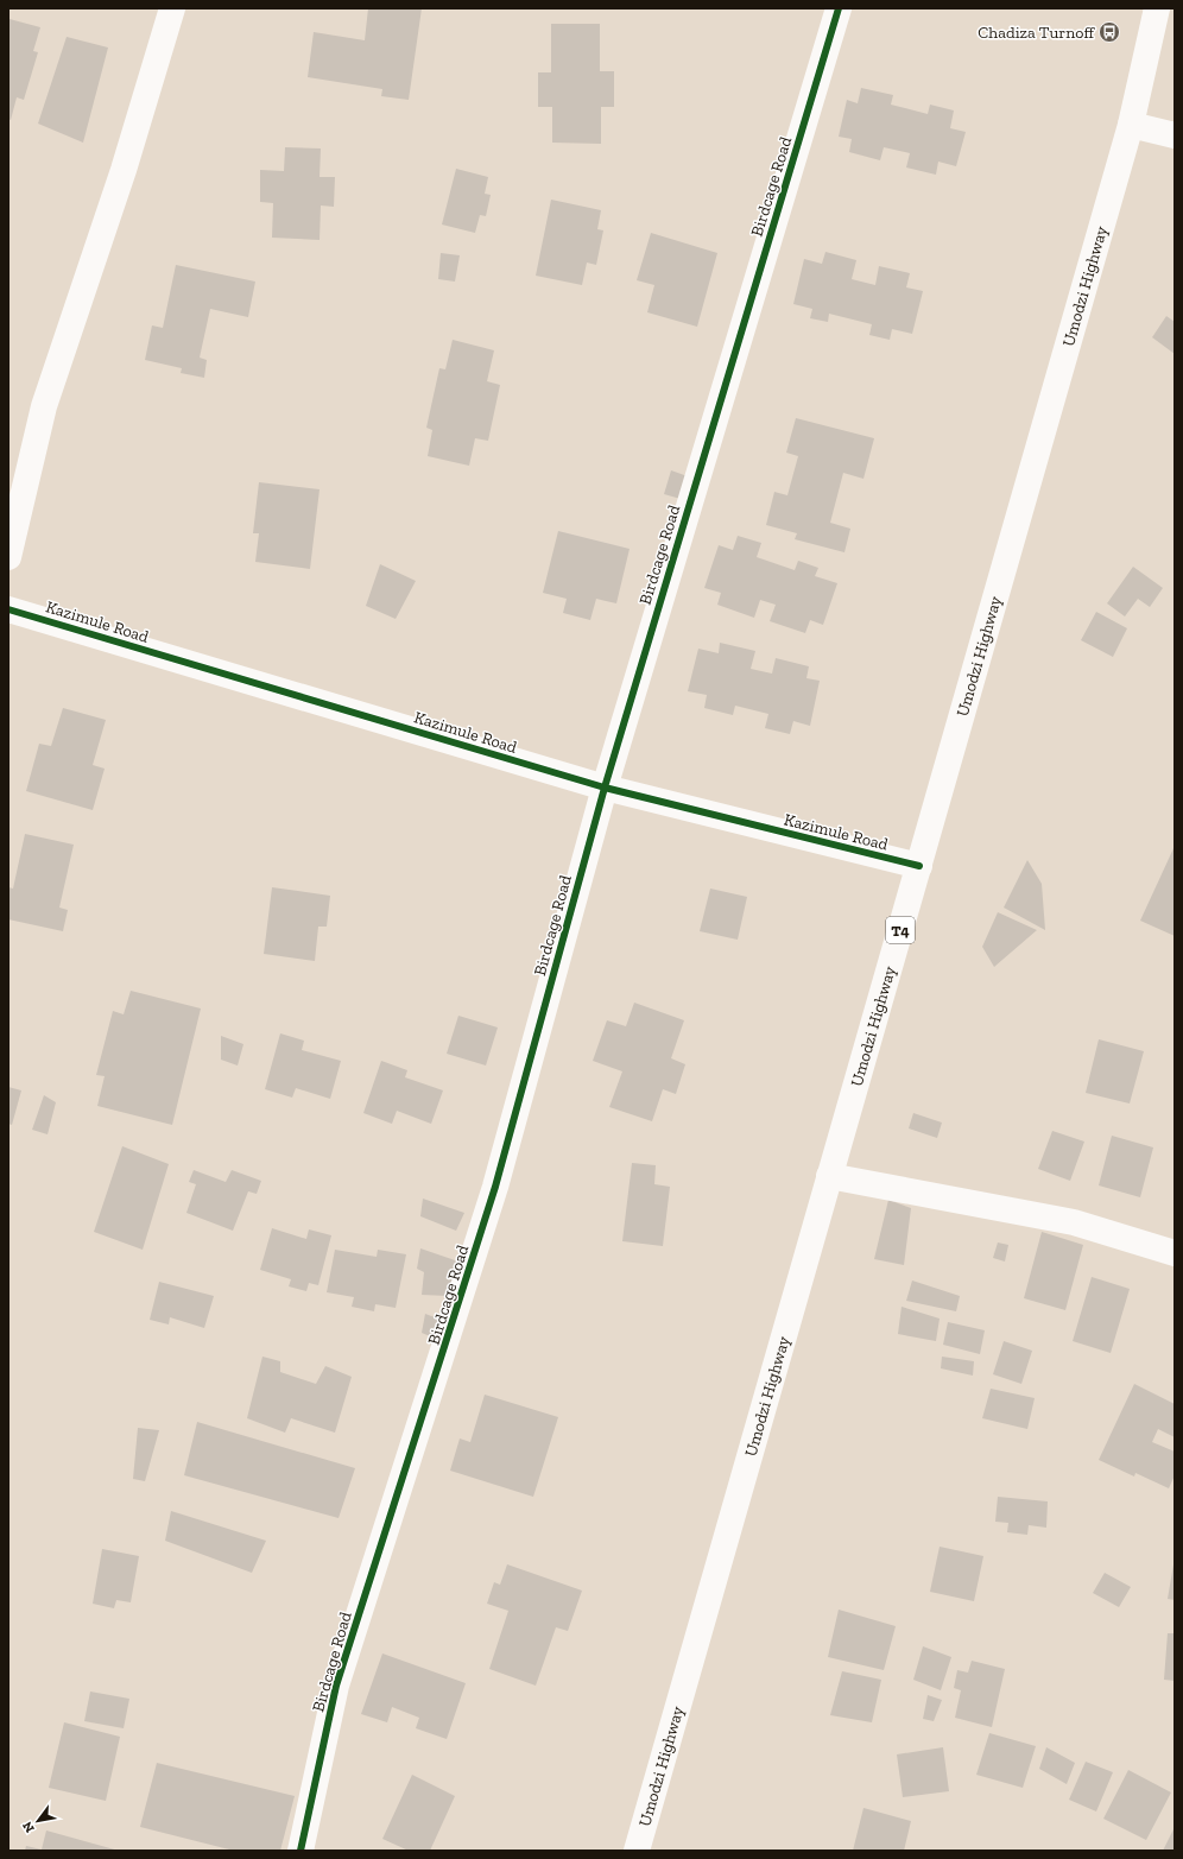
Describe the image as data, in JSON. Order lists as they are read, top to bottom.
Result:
{
  "streets": {
    "main road": [
      "Birdcage Road",
      "Umodzi Highway",
      "Kazimule Road",
      "T4"
    ]
  },
  "crossings": [
    ["Birdcage Road", "Kazimule Road"],
    ["Umodzi Highway", "Kazimule Road"]
  ],
  "places": {
    "bus stop": ["Chadiza Turnoff"]
  },
  "north": "bottom left"
}
